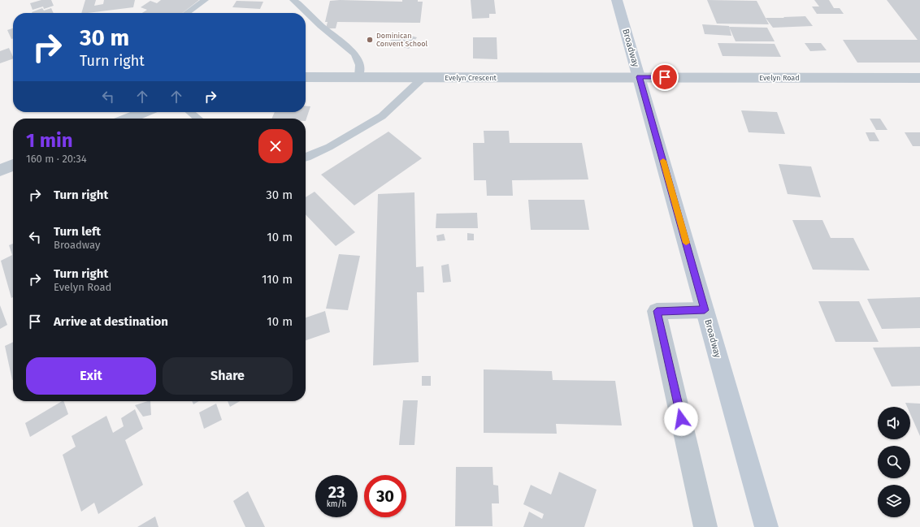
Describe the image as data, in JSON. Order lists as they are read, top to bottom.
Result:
{
  "streets": {
    "main road": ["Broadway"],
    "street": ["Evelyn Crescent", "Evelyn Road"]
  },
  "crossings": [
    ["Broadway", "Evelyn Crescent"],
    ["Broadway", "Evelyn Road"],
    ["Evelyn Crescent", "Evelyn Road"]
  ],
  "places": ["Dominican Convent School"],
  "page": {
    "turn": ["30 m", "Turn right"],
    "heading": ["1 min", "160 m · 20:34"],
    "list": [
      {
        "name": "Turn right",
        "value": "30 m"
      },
      {
        "name": "Turn left",
        "note": "Broadway",
        "value": "10 m"
      },
      {
        "name": "Turn right",
        "note": "Evelyn Road",
        "value": "110 m"
      },
      {
        "name": "Arrive at destination",
        "value": "10 m"
      }
    ],
    "buttons": ["Exit", "Share"],
    "speed": "23 km/h",
    "limit": "30"
  }
}
